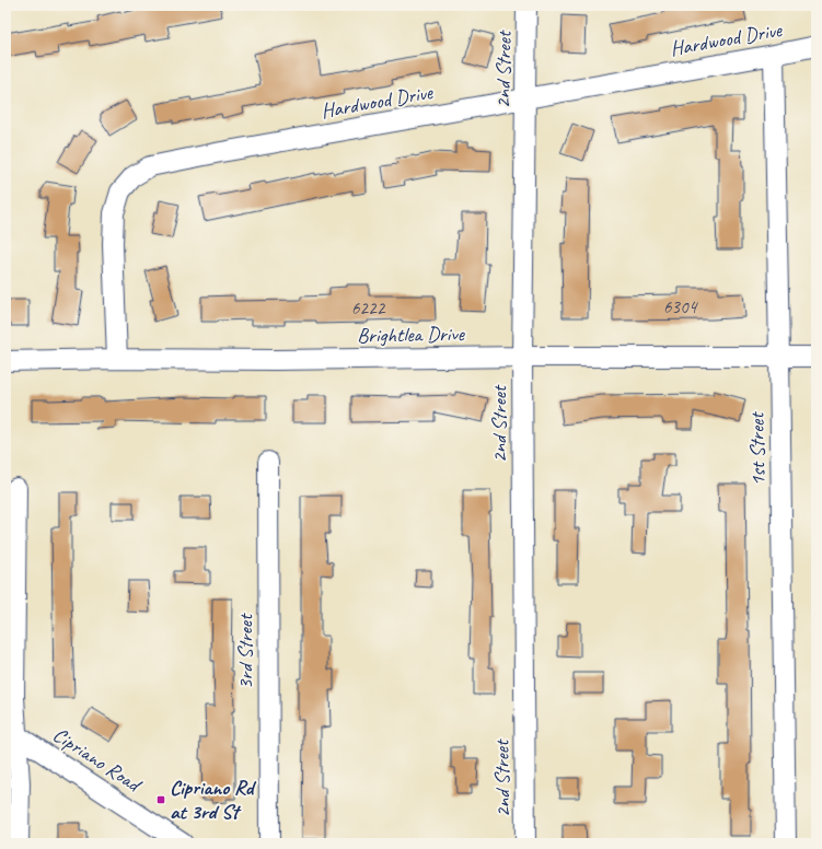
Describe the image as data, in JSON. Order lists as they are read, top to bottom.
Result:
{
  "streets": {
    "street": [
      "Hardwood Drive",
      "2nd Street",
      "Brightlea Drive",
      "1st Street",
      "3rd Street",
      "Cipriano Road"
    ]
  },
  "crossings": [
    ["Hardwood Drive", "2nd Street"],
    ["Hardwood Drive", "Brightlea Drive"],
    ["Hardwood Drive", "1st Street"],
    ["2nd Street", "Brightlea Drive"],
    ["Brightlea Drive", "1st Street"]
  ],
  "places": {
    "transit": ["Cipriano Rd at 3rd St"]
  },
  "house_numbers": ["6304", "6222"]
}
